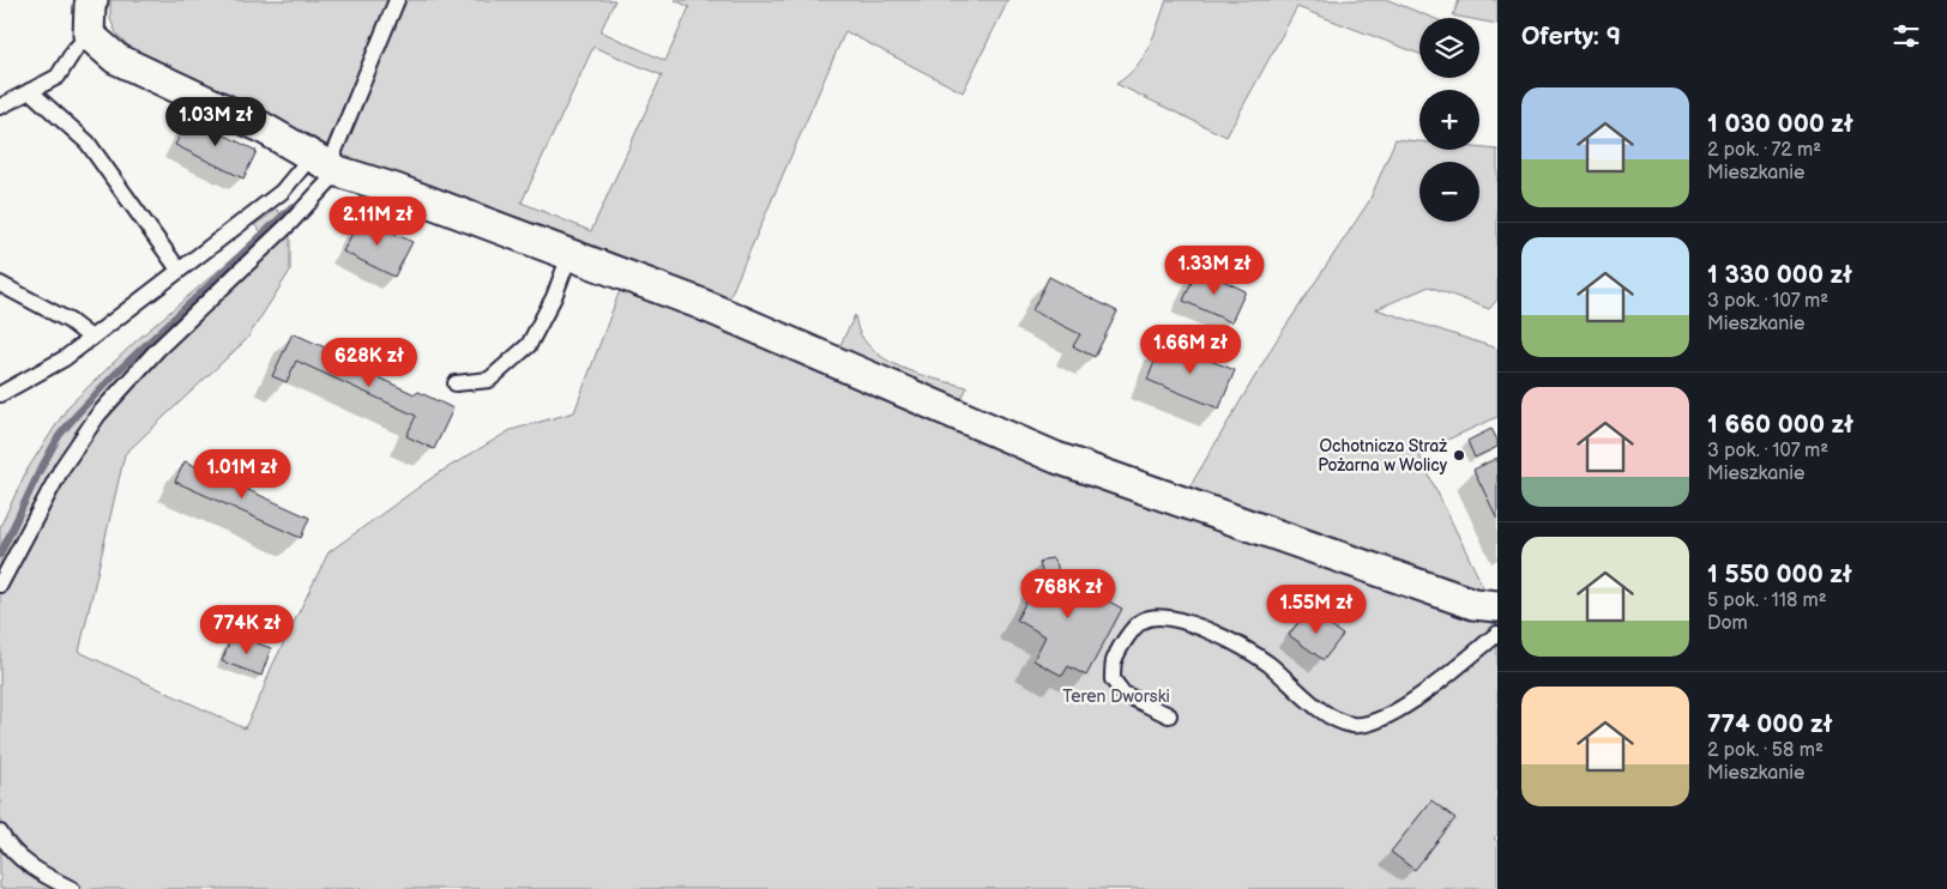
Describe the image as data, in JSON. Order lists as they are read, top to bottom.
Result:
{
  "parks": ["Teren Dworski"],
  "places": ["Ochotnicza Straż Pożarna w Wolicy"],
  "page": {
    "heading": "Oferty: 9",
    "map_buttons": ["+", "−"],
    "list": [
      {
        "name": "1 030 000 zł",
        "note": "2 pok. · 72 m² · Mieszkanie"
      },
      {
        "name": "1 330 000 zł",
        "note": "3 pok. · 107 m² · Mieszkanie"
      },
      {
        "name": "1 660 000 zł",
        "note": "3 pok. · 107 m² · Mieszkanie"
      },
      {
        "name": "1 550 000 zł",
        "note": "5 pok. · 118 m² · Dom"
      },
      {
        "name": "774 000 zł",
        "note": "2 pok. · 58 m² · Mieszkanie"
      }
    ],
    "price": [
      "1.03M zł",
      "2.11M zł",
      "1.33M zł",
      "1.66M zł",
      "628K zł",
      "1.01M zł",
      "768K zł",
      "1.55M zł",
      "774K zł"
    ]
  }
}
